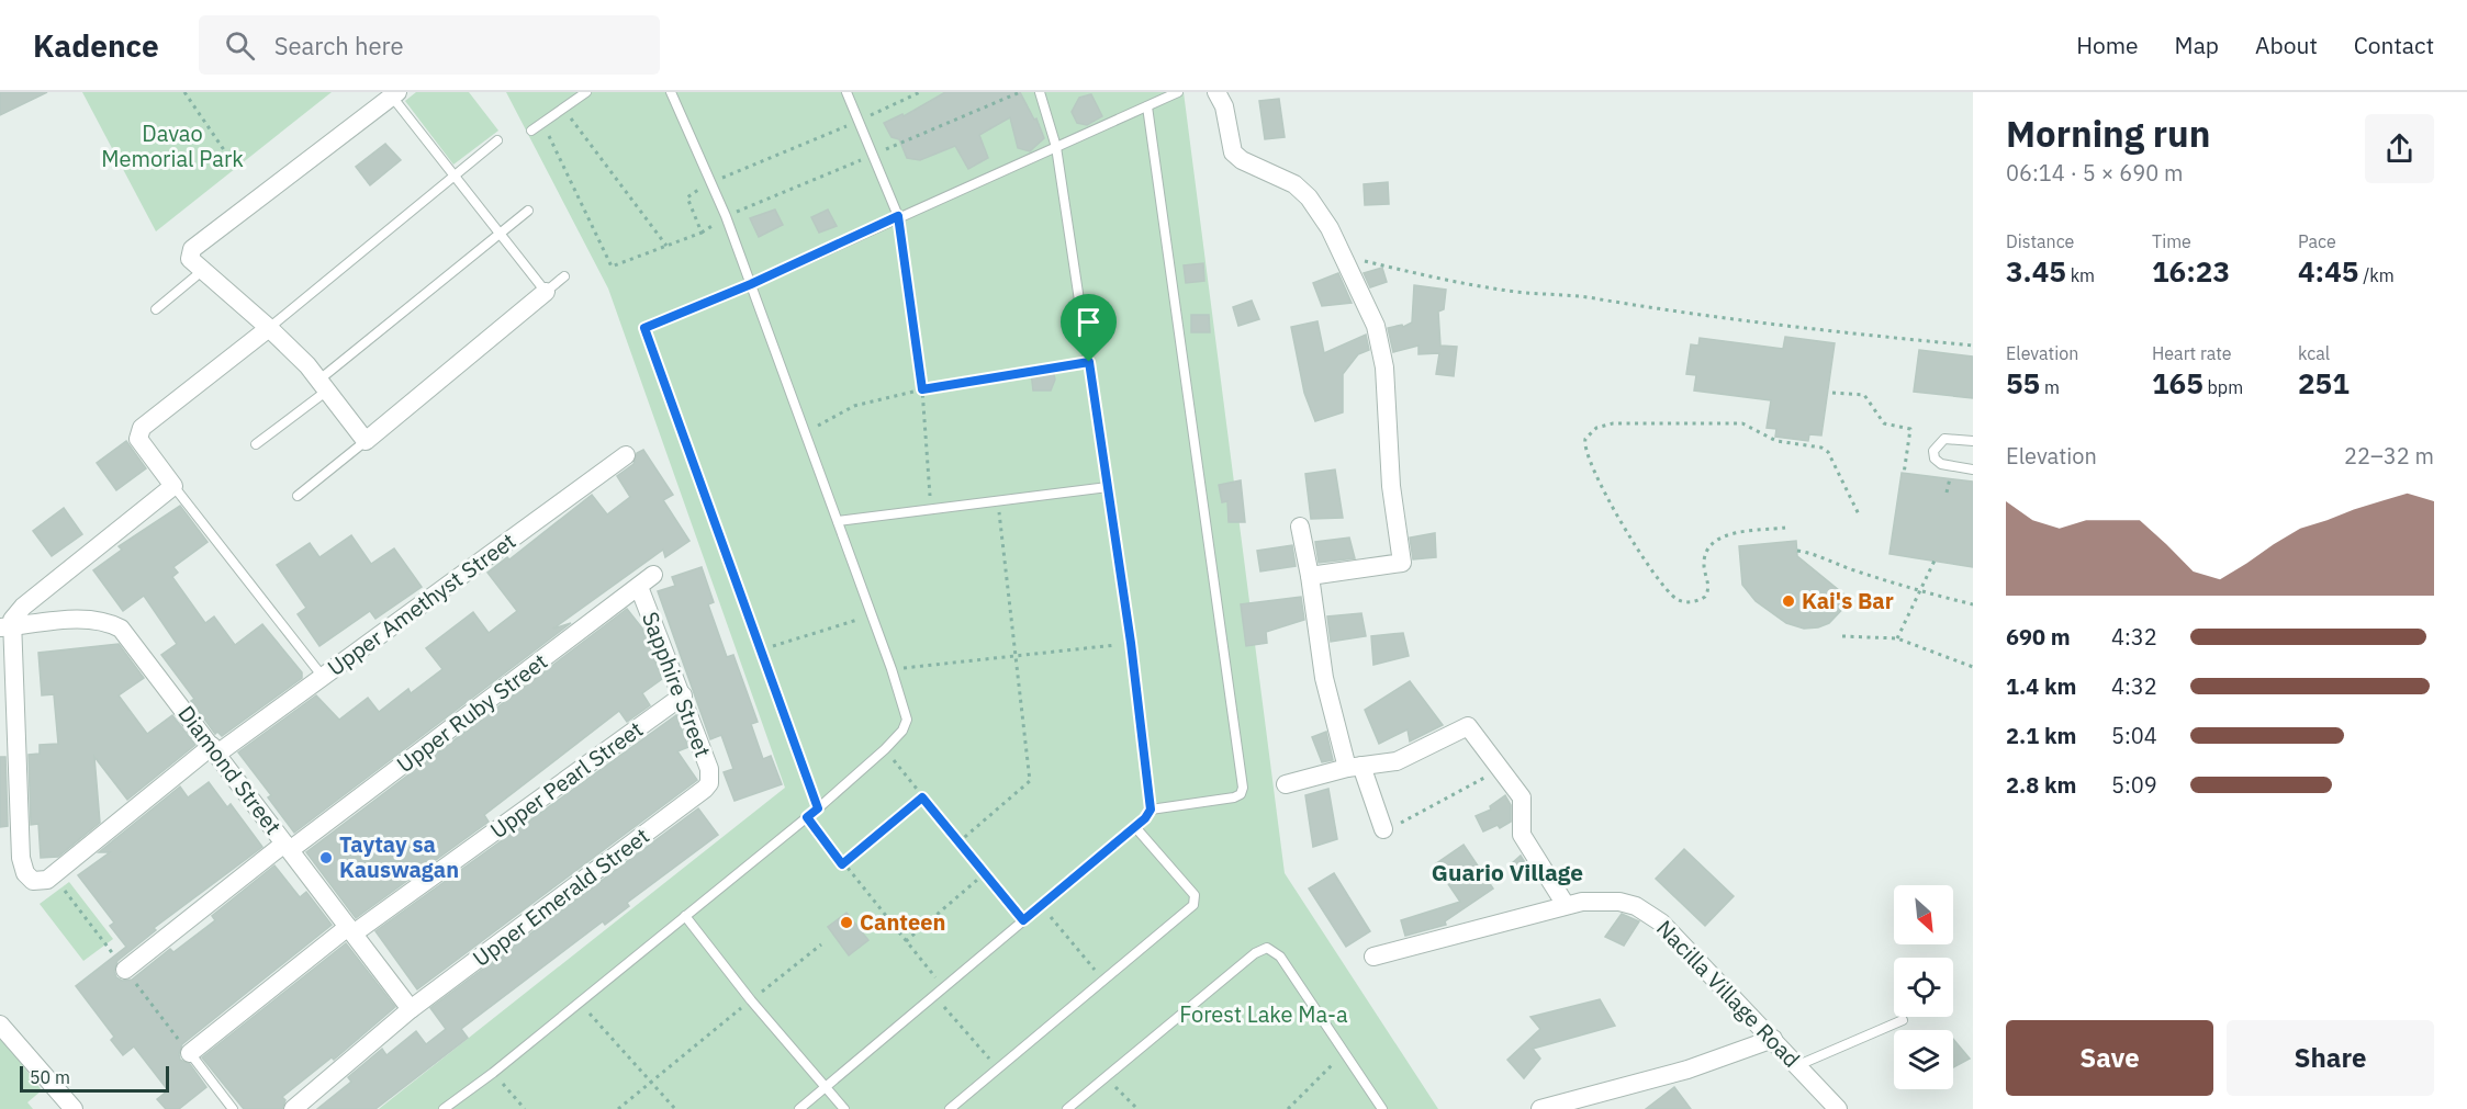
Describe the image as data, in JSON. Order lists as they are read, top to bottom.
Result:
{
  "streets": {
    "street": [
      "Upper Amethyst Street",
      "Sapphire Street",
      "Upper Ruby Street",
      "Diamond Street",
      "Upper Pearl Street",
      "Upper Emerald Street",
      "Nacilla Village Road"
    ]
  },
  "crossings": [
    ["Upper Amethyst Street", "Diamond Street"],
    ["Sapphire Street", "Upper Ruby Street"],
    ["Sapphire Street", "Upper Pearl Street"],
    ["Sapphire Street", "Upper Emerald Street"],
    ["Upper Ruby Street", "Diamond Street"],
    ["Diamond Street", "Upper Pearl Street"],
    ["Diamond Street", "Upper Emerald Street"]
  ],
  "districts": ["Guario Village"],
  "parks": ["Davao Memorial Park", "Forest Lake Ma-a"],
  "places": ["Kai's Bar", "Taytay sa Kauswagan", "Canteen"],
  "scale_bar": "50 m",
  "north": "bottom right",
  "page": {
    "header": "Kadence",
    "search": "Search here",
    "nav": [
      "Home",
      "Map",
      "About",
      "Contact"
    ],
    "heading": ["Morning run", "06:14 · 5 × 690 m"],
    "stats": [
      ["Distance", "3.45 km"],
      ["Time", "16:23"],
      ["Pace", "4:45 /km"],
      ["Elevation", "55 m"],
      ["Heart rate", "165 bpm"],
      ["kcal", "251"]
    ],
    "chart": ["Elevation", "22–32 m"],
    "list": [
      {
        "name": "690 m",
        "note": "4:32"
      },
      {
        "name": "1.4 km",
        "note": "4:32"
      },
      {
        "name": "2.1 km",
        "note": "5:04"
      },
      {
        "name": "2.8 km",
        "note": "5:09"
      }
    ],
    "buttons": ["Save", "Share"],
    "scale": "50 m"
  }
}
